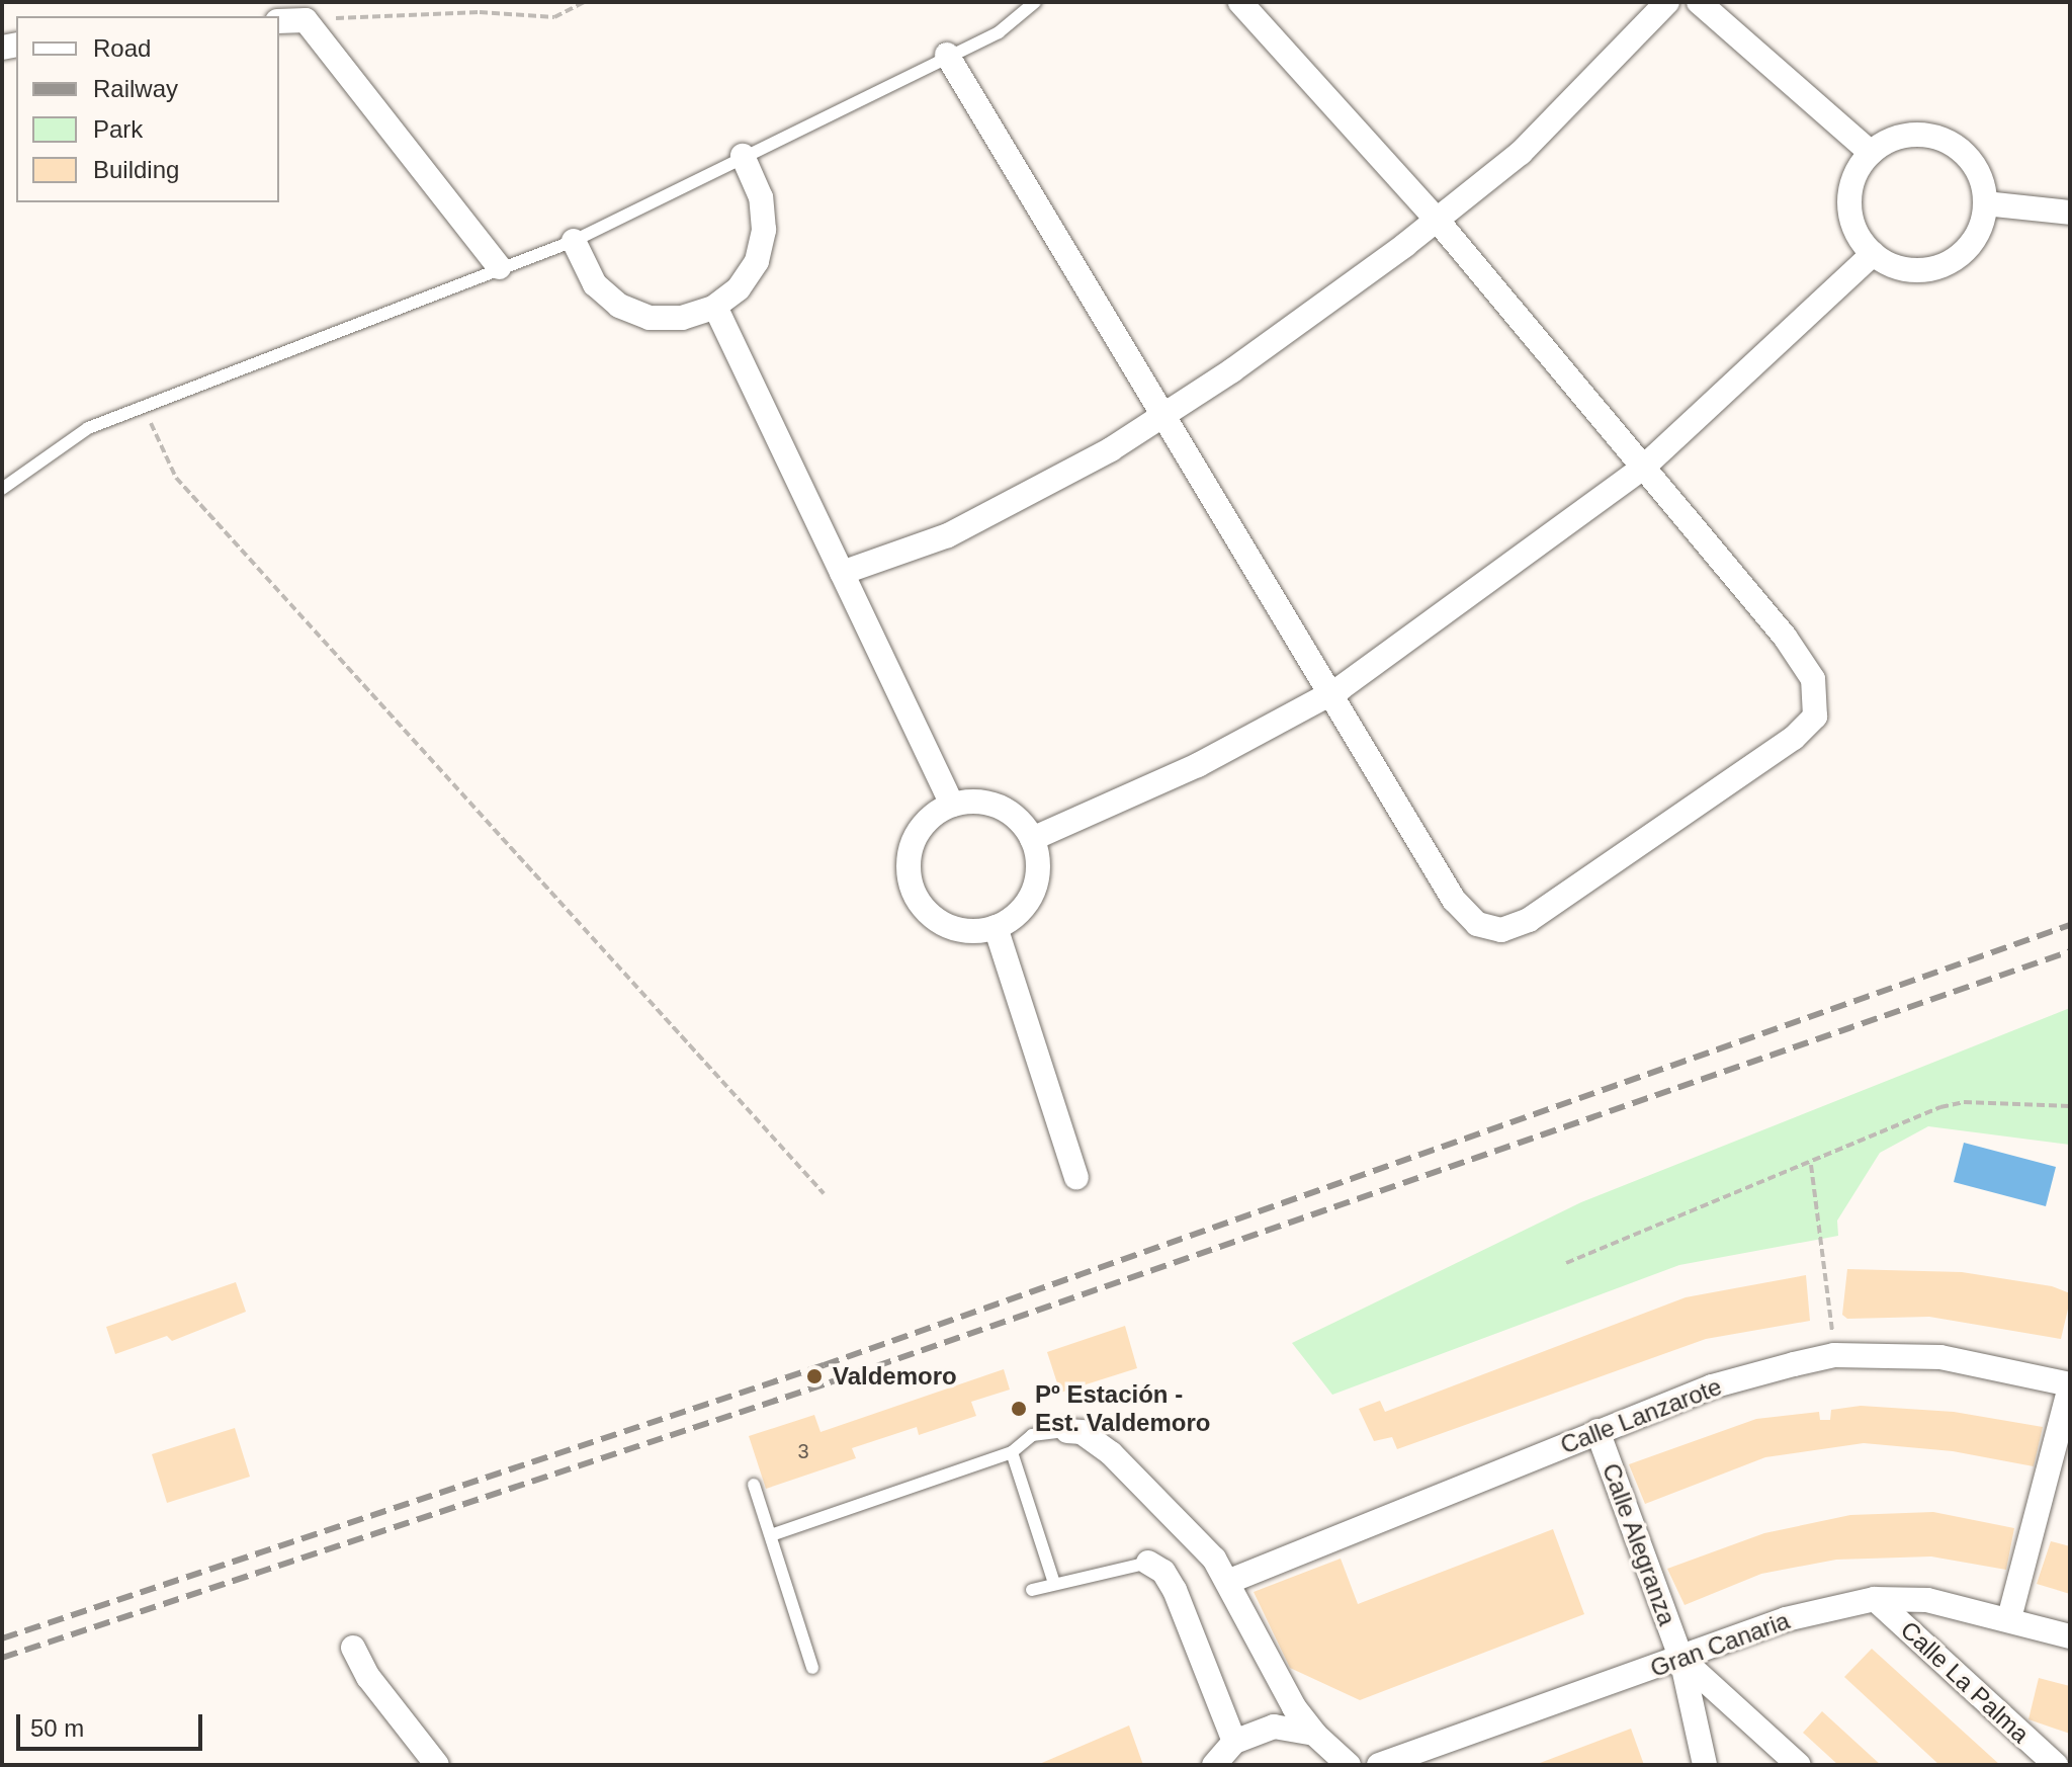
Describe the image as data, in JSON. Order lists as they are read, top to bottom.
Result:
{
  "streets": {
    "street": [
      "Calle Lanzarote",
      "Calle Alegranza",
      "Gran Canaria",
      "Calle La Palma"
    ]
  },
  "crossings": [
    ["Calle Lanzarote", "Calle Alegranza"],
    ["Calle Alegranza", "Gran Canaria"],
    ["Gran Canaria", "Calle La Palma"]
  ],
  "places": ["Valdemoro", "Pº Estación - Est. Valdemoro"],
  "house_numbers": ["3"],
  "legend": [
    "Road",
    "Railway",
    "Park",
    "Building"
  ],
  "scale_bar": "50 m"
}
